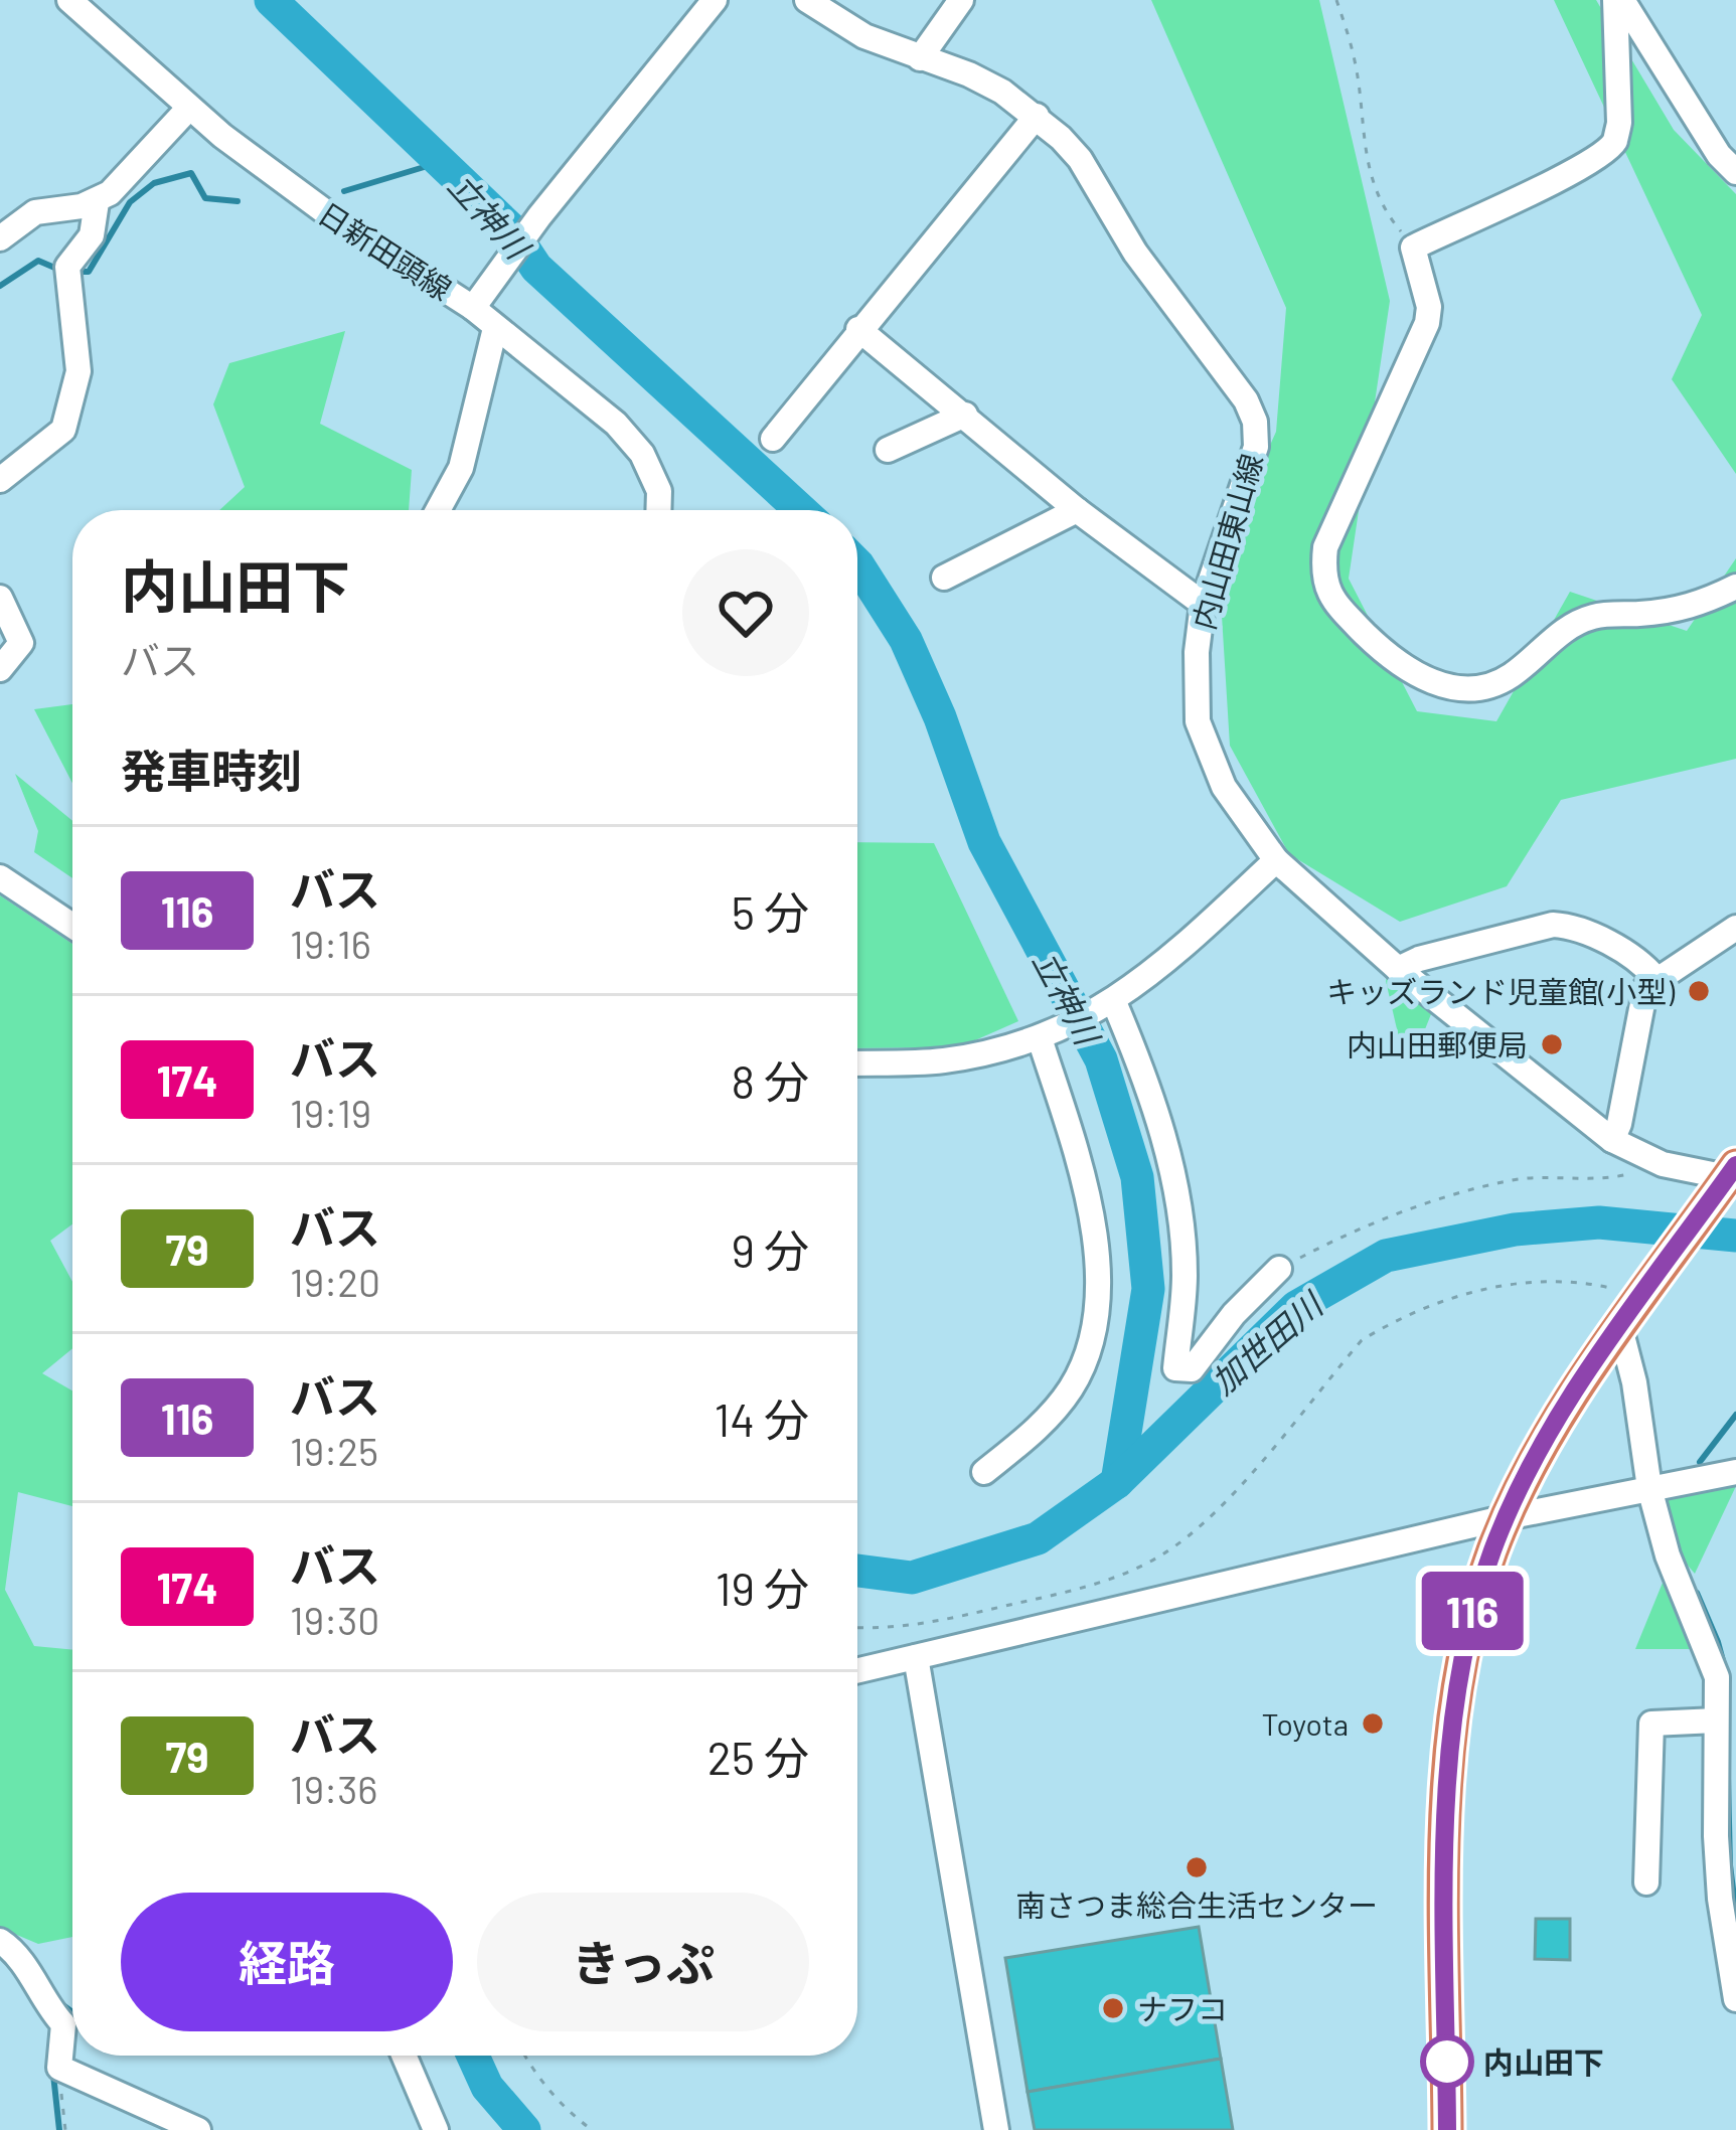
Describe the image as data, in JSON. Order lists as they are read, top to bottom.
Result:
{
  "streets": {
    "street": ["日新田頭線", "内山田東山線"]
  },
  "water": ["立神川", "加世田川"],
  "places": [
    "キッズランド児童館(小型)",
    "内山田郵便局",
    "Toyota",
    "南さつま総合生活センター",
    "ナフコ",
    "内山田下"
  ],
  "lines": ["bus line 116"],
  "page": {
    "on_map": "116",
    "heading": [
      ["内山田下", "バス"],
      "発車時刻"
    ],
    "list": [
      {
        "mark": "116",
        "name": "バス",
        "note": "19:16",
        "value": "5 分"
      },
      {
        "mark": "174",
        "name": "バス",
        "note": "19:19",
        "value": "8 分"
      },
      {
        "mark": "79",
        "name": "バス",
        "note": "19:20",
        "value": "9 分"
      },
      {
        "mark": "116",
        "name": "バス",
        "note": "19:25",
        "value": "14 分"
      },
      {
        "mark": "174",
        "name": "バス",
        "note": "19:30",
        "value": "19 分"
      },
      {
        "mark": "79",
        "name": "バス",
        "note": "19:36",
        "value": "25 分"
      }
    ],
    "buttons": ["経路", "きっぷ"]
  }
}
